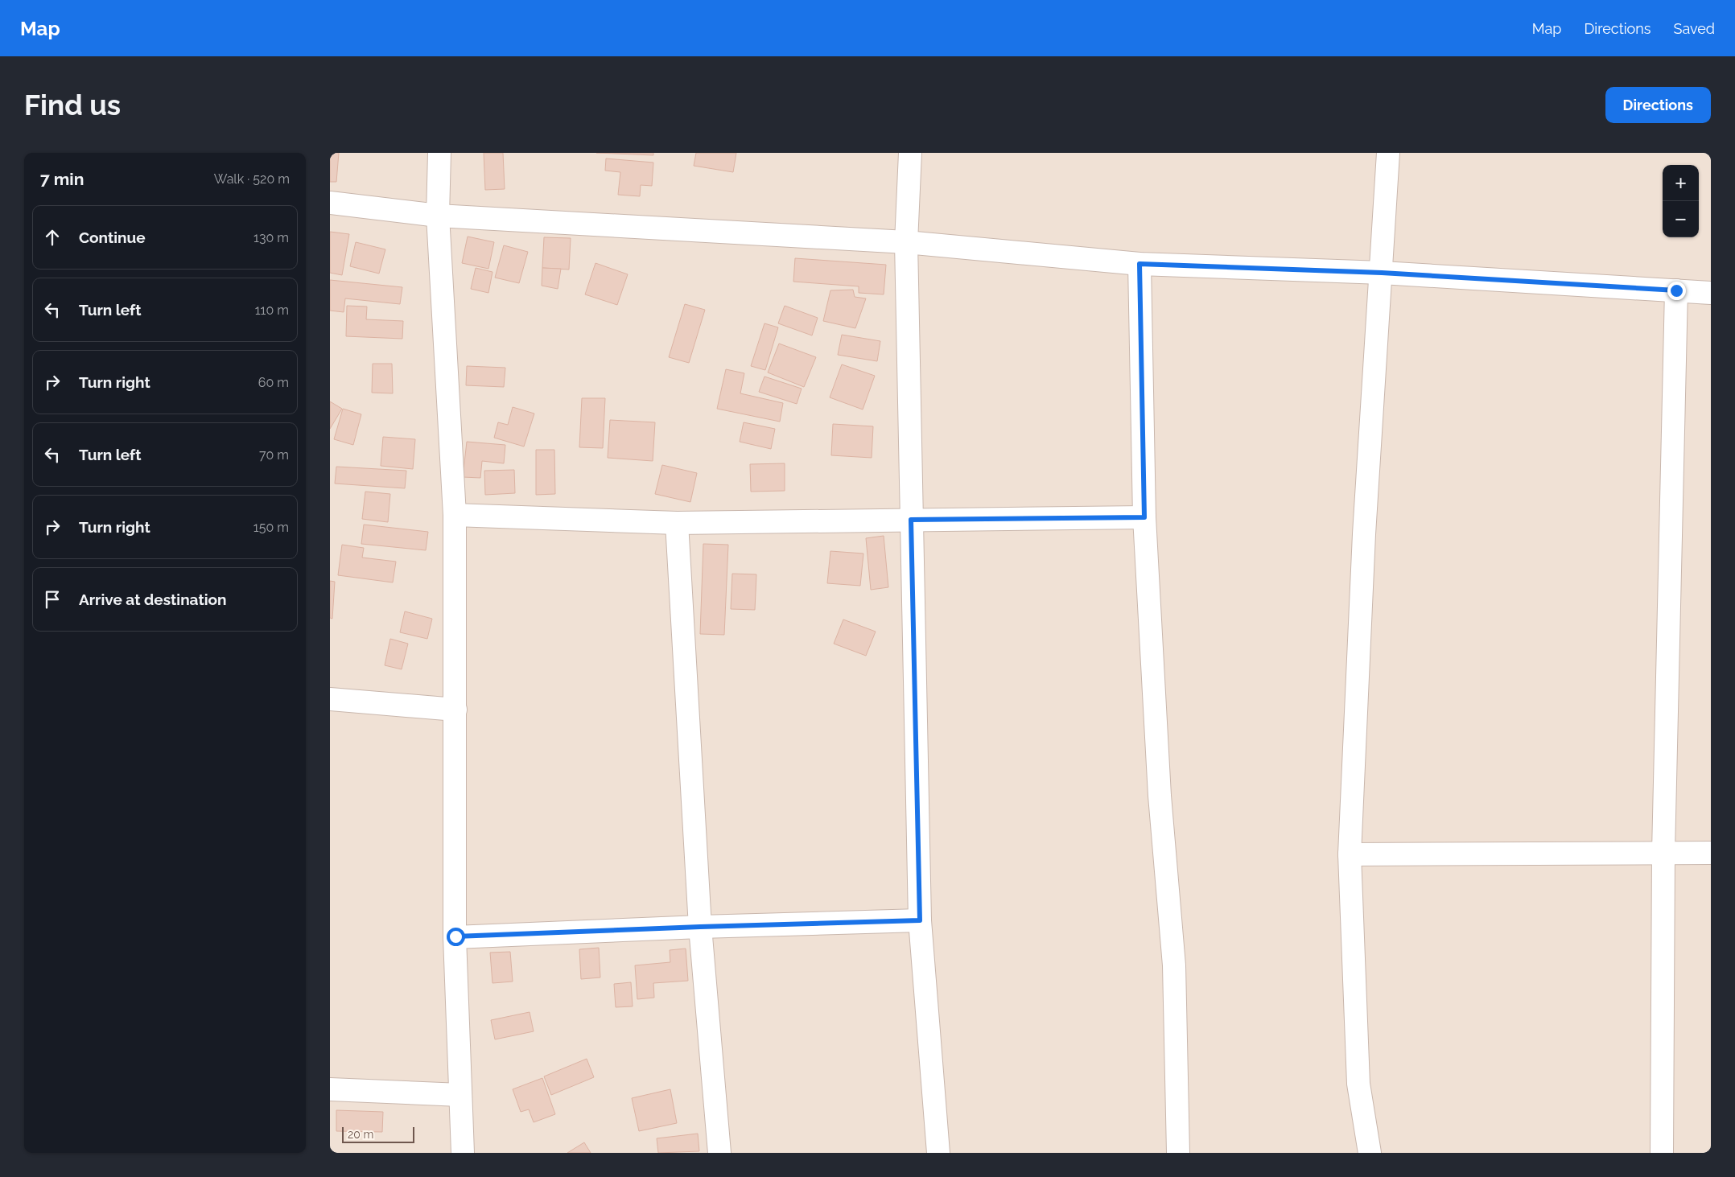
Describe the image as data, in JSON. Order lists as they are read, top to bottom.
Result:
{
  "scale_bar": "20 m",
  "page": {
    "header": "Map",
    "nav": ["Map", "Directions", "Saved"],
    "buttons": "Directions",
    "title": "Find us",
    "heading": ["7 min", "Walk · 520 m"],
    "map_buttons": ["+", "−"],
    "list": [
      ["Continue", "130 m"],
      ["Turn left", "110 m"],
      ["Turn right", "60 m"],
      ["Turn left", "70 m"],
      ["Turn right", "150 m"],
      "Arrive at destination"
    ],
    "scale": "20 m"
  }
}
